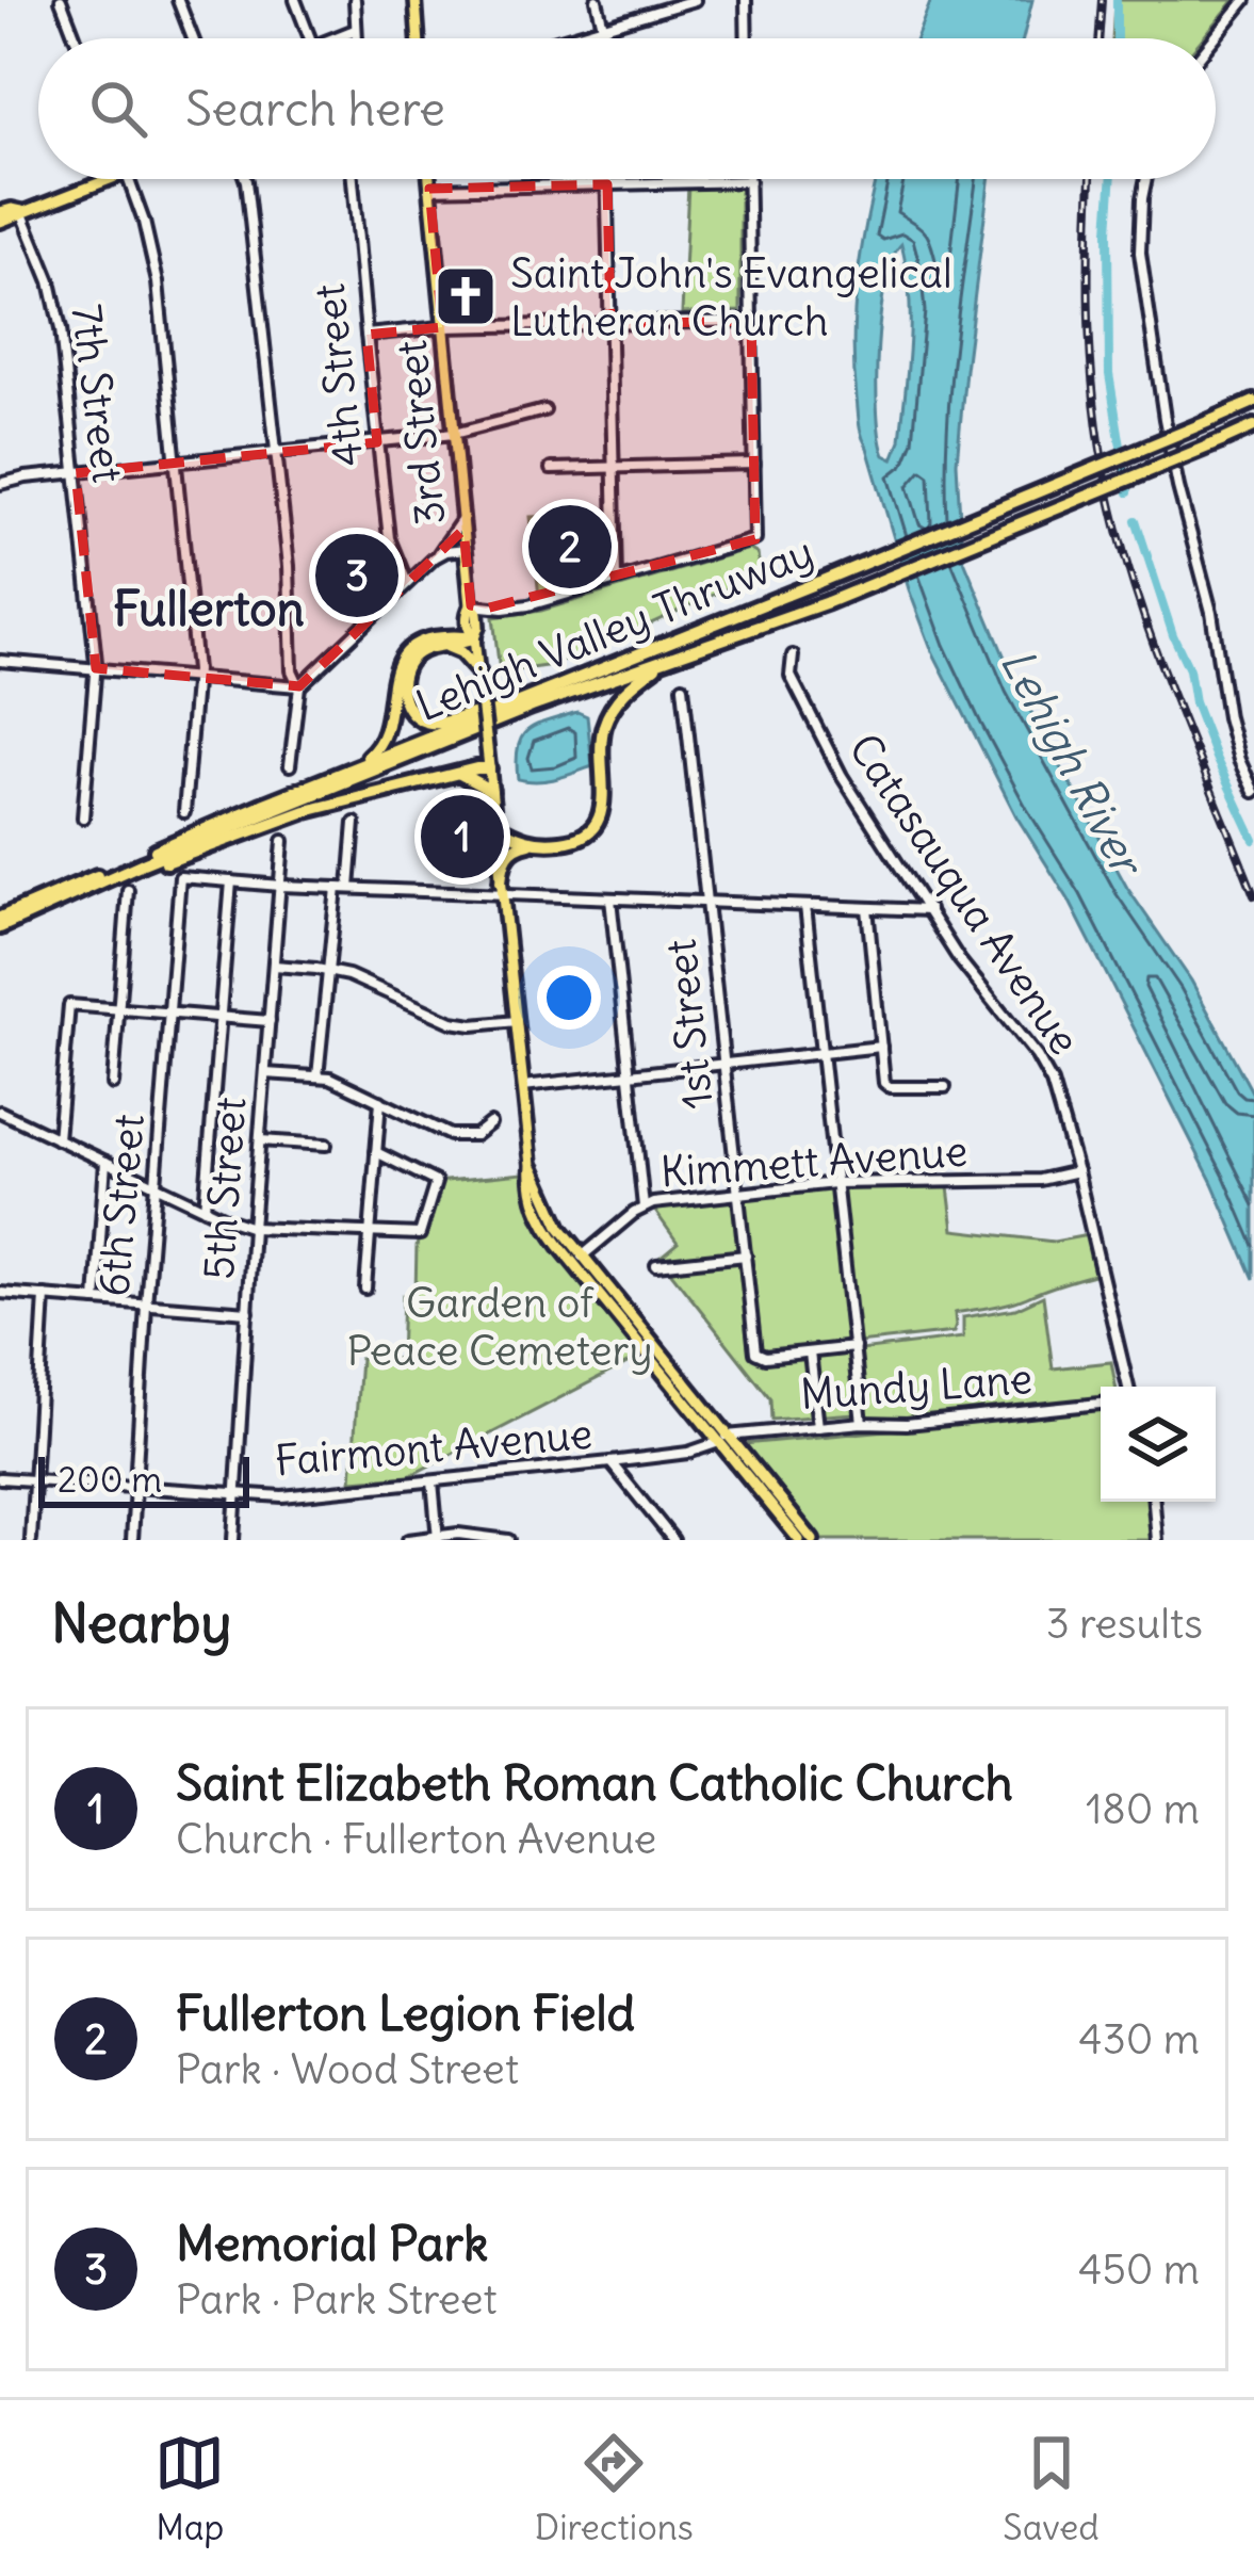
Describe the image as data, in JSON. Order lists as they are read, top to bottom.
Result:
{
  "streets": {
    "highway": ["Lehigh Valley Thruway"],
    "main road": ["3rd Street"],
    "street": [
      "4th Street",
      "7th Street",
      "Catasauqua Avenue",
      "1st Street",
      "Kimmett Avenue",
      "5th Street",
      "6th Street",
      "Mundy Lane",
      "Fairmont Avenue"
    ]
  },
  "crossings": [
    ["3rd Street", "Kimmett Avenue"],
    ["3rd Street", "Mundy Lane"],
    ["3rd Street", "Fairmont Avenue"],
    ["Catasauqua Avenue", "Kimmett Avenue"],
    ["1st Street", "Kimmett Avenue"],
    ["5th Street", "Fairmont Avenue"],
    ["6th Street", "Fairmont Avenue"],
    ["Mundy Lane", "Fairmont Avenue"]
  ],
  "districts": ["Fullerton"],
  "water": ["Lehigh River"],
  "parks": ["Garden of Peace Cemetery"],
  "places": {
    "church": ["Saint John's Evangelical Lutheran Church"]
  },
  "scale_bar": "200 m",
  "page": {
    "search": "Search here",
    "pins": ["2", "3", "1"],
    "scale": "200 m",
    "heading": ["Nearby", "3 results"],
    "list": [
      {
        "mark": "1",
        "name": "Saint Elizabeth Roman Catholic Church",
        "note": "Church · Fullerton Avenue",
        "value": "180 m"
      },
      {
        "mark": "2",
        "name": "Fullerton Legion Field",
        "note": "Park · Wood Street",
        "value": "430 m"
      },
      {
        "mark": "3",
        "name": "Memorial Park",
        "note": "Park · Park Street",
        "value": "450 m"
      }
    ],
    "nav": ["Map", "Directions", "Saved"]
  }
}
